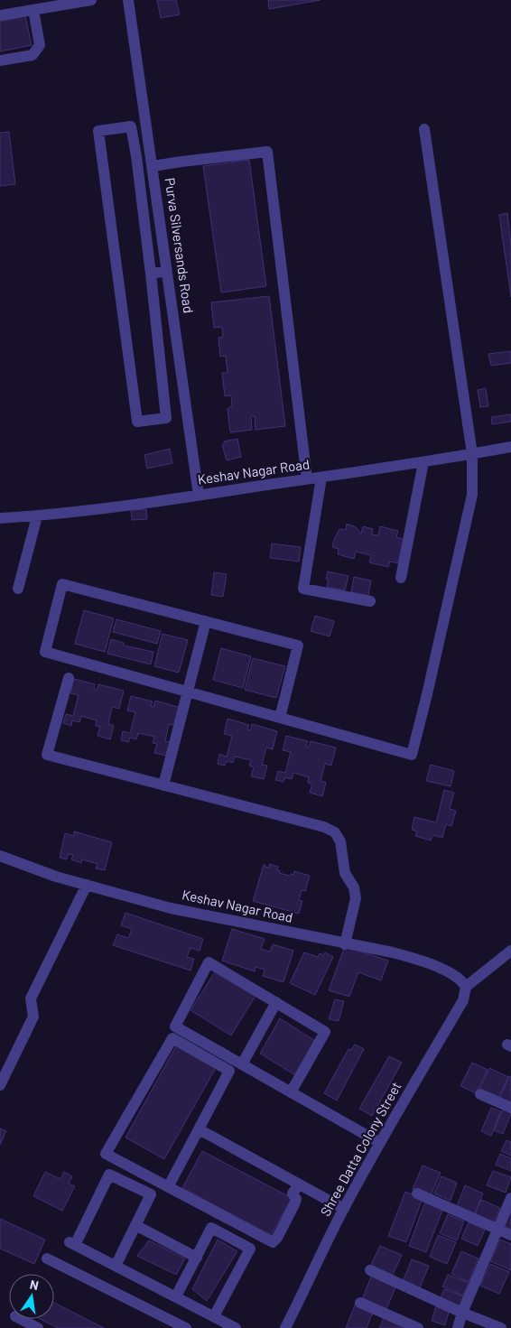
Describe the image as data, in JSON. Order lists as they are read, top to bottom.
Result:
{
  "streets": {
    "street": ["Purva Silversands Road", "Keshav Nagar Road", "Shree Datta Colony Street"]
  },
  "crossings": [
    ["Purva Silversands Road", "Keshav Nagar Road"],
    ["Keshav Nagar Road", "Shree Datta Colony Street"]
  ],
  "north": "top"
}
